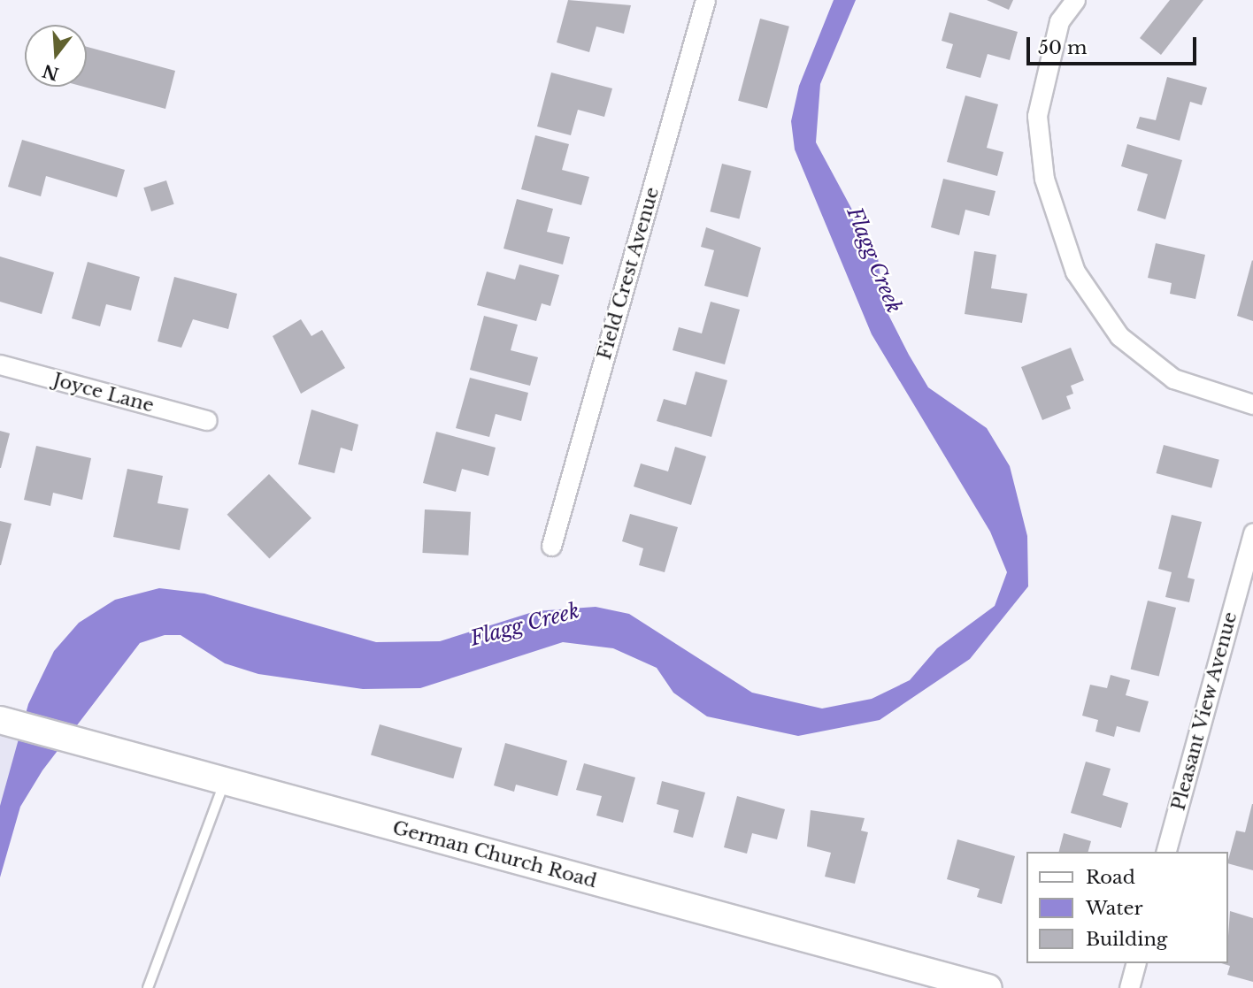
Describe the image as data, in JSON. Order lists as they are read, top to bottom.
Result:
{
  "streets": {
    "street": [
      "Field Crest Avenue",
      "Joyce Lane",
      "Pleasant View Avenue",
      "German Church Road"
    ]
  },
  "water": ["Flagg Creek"],
  "legend": ["Road", "Water", "Building"],
  "scale_bar": "50 m",
  "north": "bottom"
}
